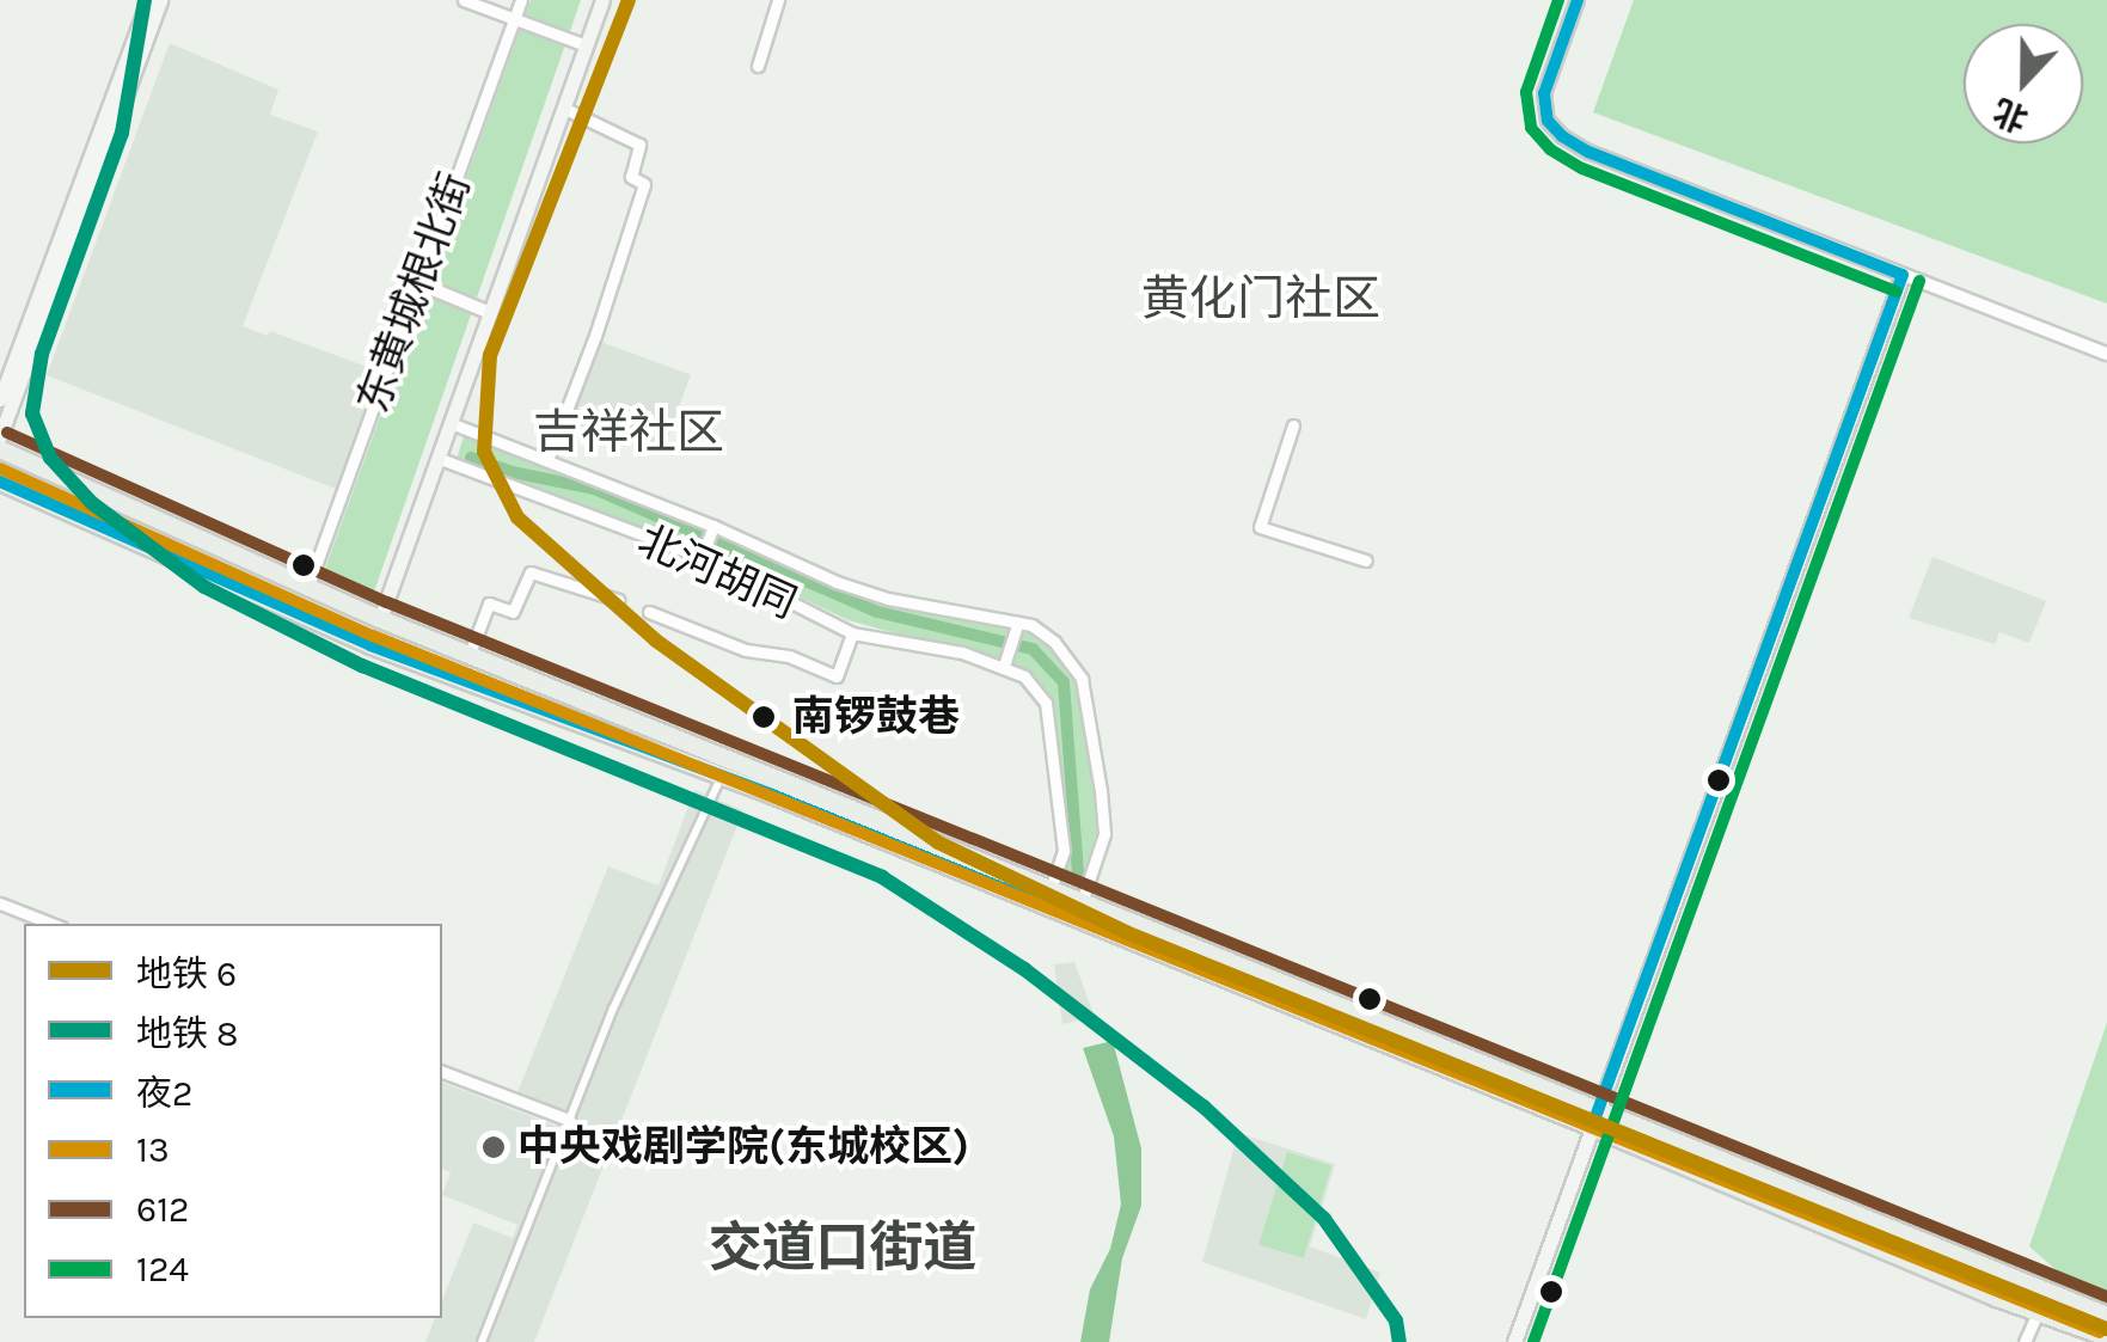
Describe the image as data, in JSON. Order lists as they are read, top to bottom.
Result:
{
  "streets": {
    "street": ["东黄城根北街", "北河胡同"]
  },
  "districts": ["黄化门社区", "吉祥社区", "交道口街道"],
  "places": ["南锣鼓巷", "中央戏剧学院(东城校区)"],
  "lines": [
    "metro line 6",
    "metro line 8",
    "transit line 夜2",
    "transit line 124",
    "transit line 612",
    "transit line 13"
  ],
  "legend": [
    "地铁 6",
    "地铁 8",
    "夜2",
    "13",
    "612",
    "124"
  ],
  "north": "bottom"
}
